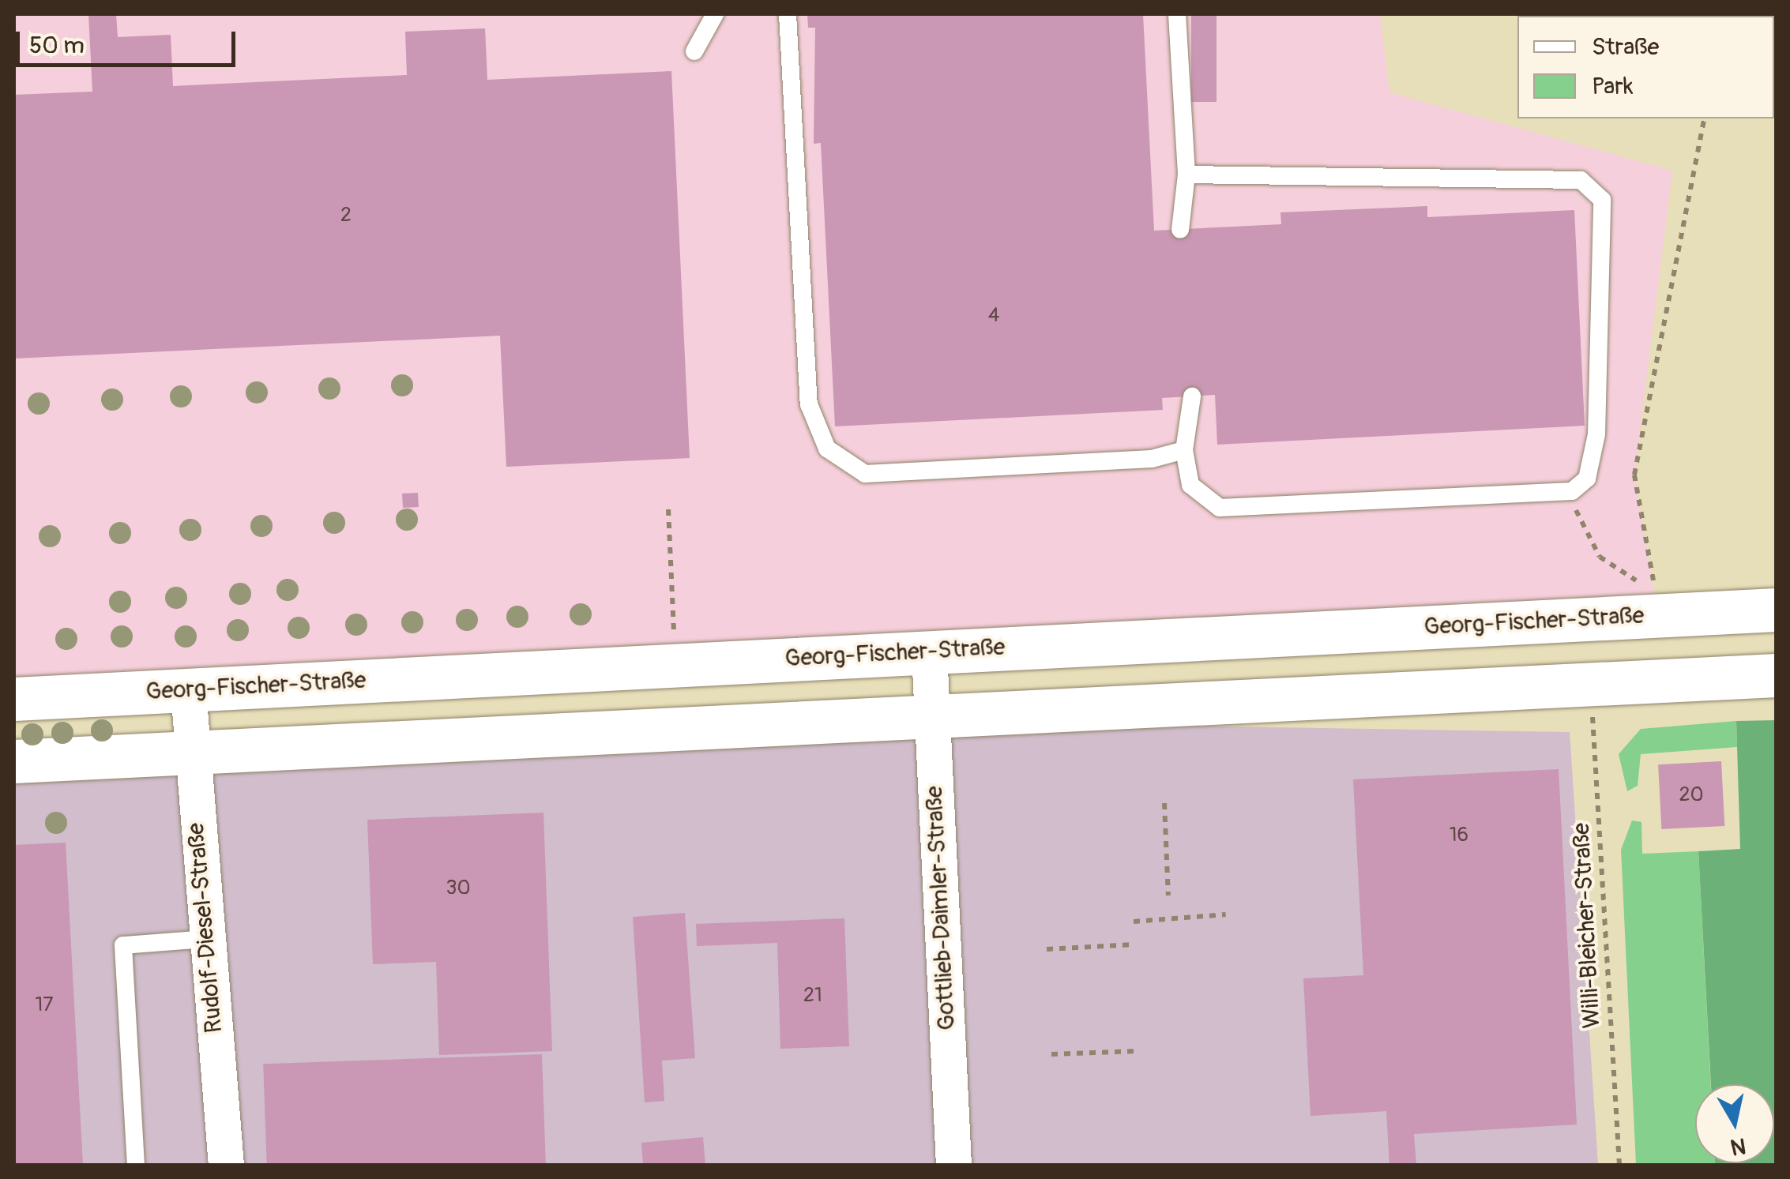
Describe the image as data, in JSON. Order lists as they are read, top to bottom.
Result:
{
  "streets": {
    "main road": ["Georg-Fischer-Straße"],
    "street": ["Gottlieb-Daimler-Straße", "Rudolf-Diesel-Straße"],
    "path": ["Willi-Bleicher-Straße"]
  },
  "crossings": [
    ["Georg-Fischer-Straße", "Gottlieb-Daimler-Straße"],
    ["Georg-Fischer-Straße", "Rudolf-Diesel-Straße"]
  ],
  "house_numbers": [
    "2",
    "4",
    "20",
    "16",
    "30",
    "21",
    "17"
  ],
  "legend": ["Straße", "Park"],
  "scale_bar": "50 m",
  "north": "bottom"
}
